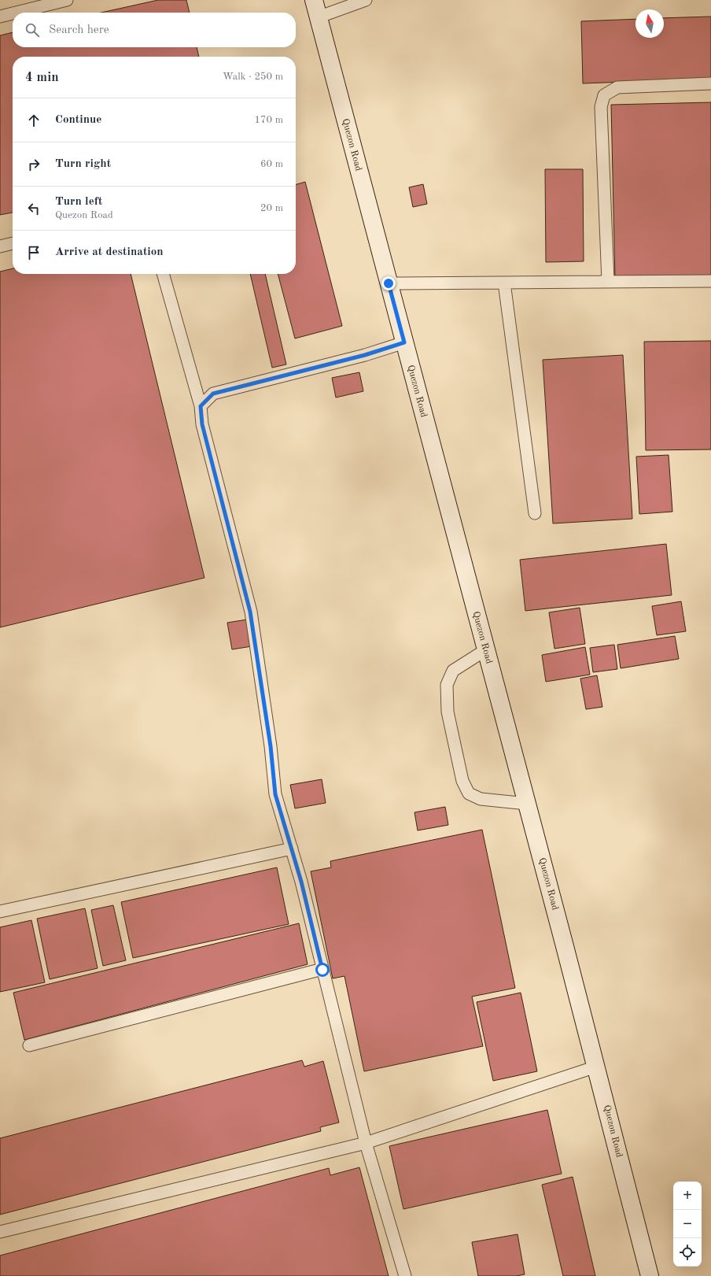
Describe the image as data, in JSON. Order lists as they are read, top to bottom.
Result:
{
  "streets": {
    "main road": ["Quezon Road"]
  },
  "north": "top",
  "page": {
    "search": "Search here",
    "heading": ["4 min", "Walk · 250 m"],
    "list": [
      ["Continue", "170 m"],
      ["Turn right", "60 m"],
      ["Turn left", "Quezon Road", "20 m"],
      "Arrive at destination"
    ],
    "map_buttons": ["+", "−"]
  }
}
